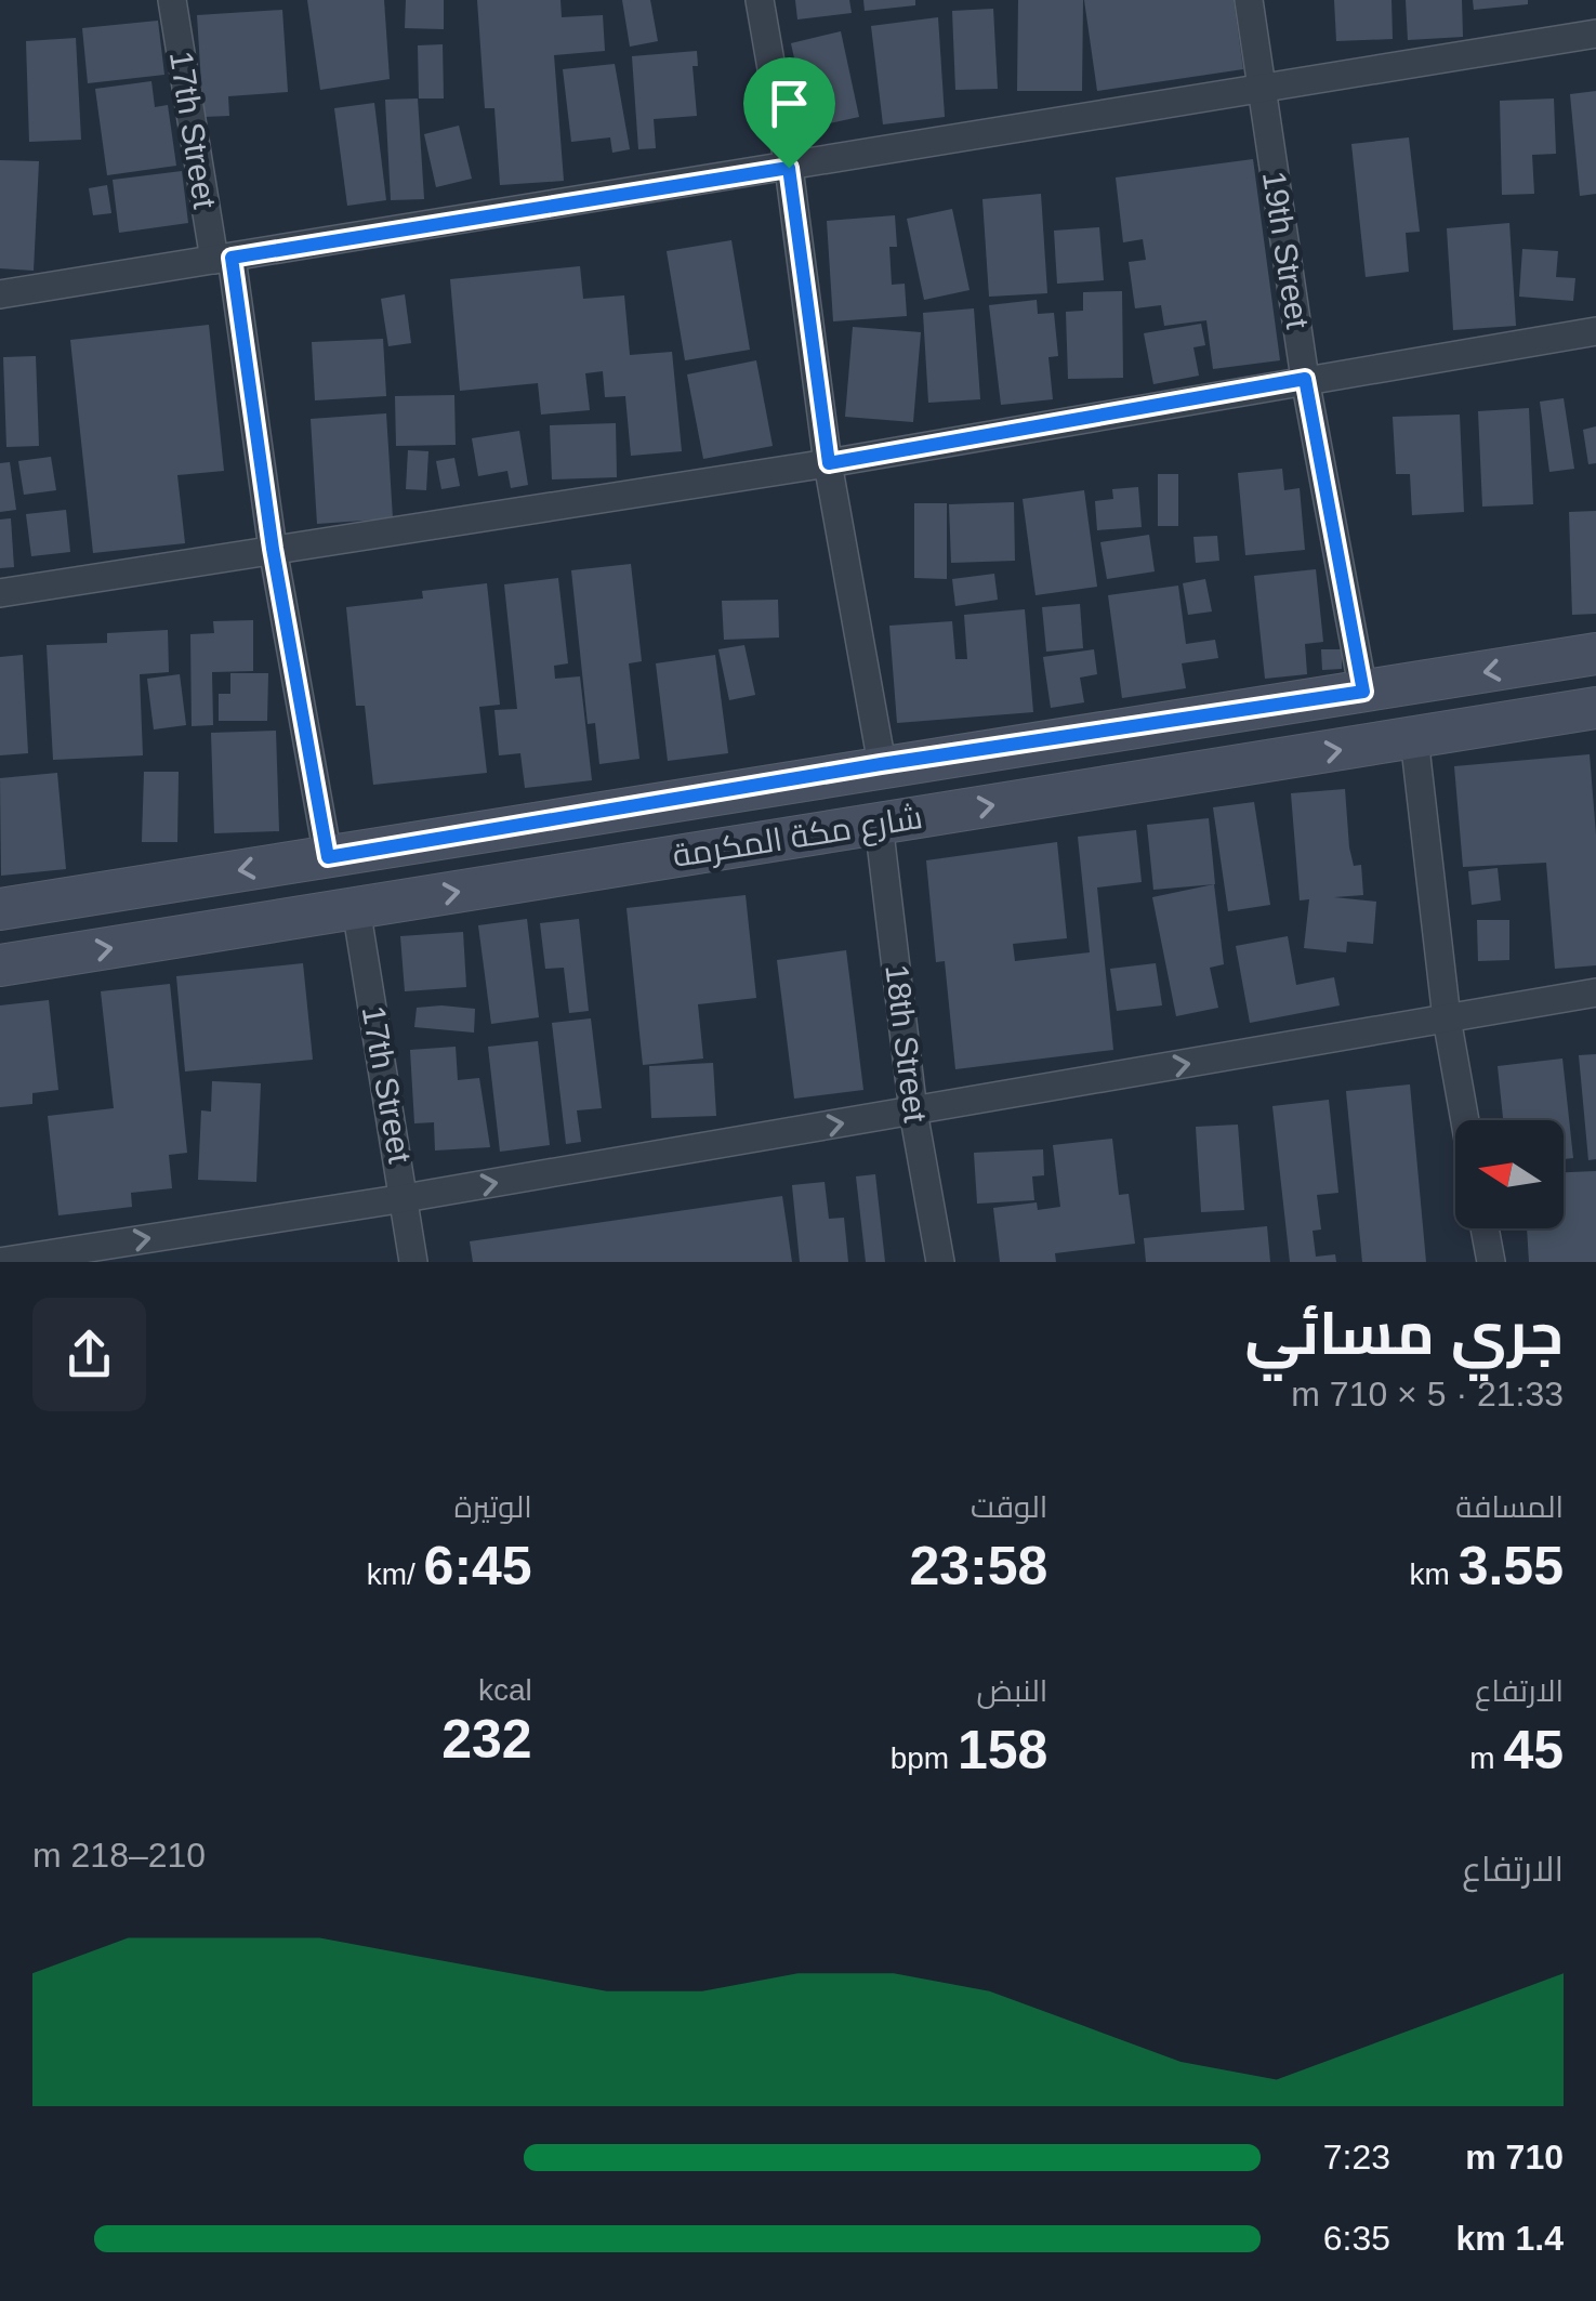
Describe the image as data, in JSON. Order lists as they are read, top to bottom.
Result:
{
  "streets": {
    "main road": ["شارع مكة المكرمة"],
    "street": ["17th Street", "19th Street", "18th Street"]
  },
  "crossings": [
    ["17th Street", "شارع مكة المكرمة"],
    ["19th Street", "شارع مكة المكرمة"],
    ["شارع مكة المكرمة", "18th Street"]
  ],
  "north": "left",
  "page": {
    "heading": ["جري مسائي", "21:33 · 5 × 710 m"],
    "stats": [
      ["المسافة", "3.55 km"],
      ["الوقت", "23:58"],
      ["الوتيرة", "6:45 /km"],
      ["الارتفاع", "45 m"],
      ["النبض", "158 bpm"],
      ["kcal", "232"]
    ],
    "chart": ["الارتفاع", "210–218 m"],
    "list": [
      {
        "name": "710 m",
        "note": "7:23"
      },
      {
        "name": "1.4 km",
        "note": "6:35"
      }
    ]
  }
}
